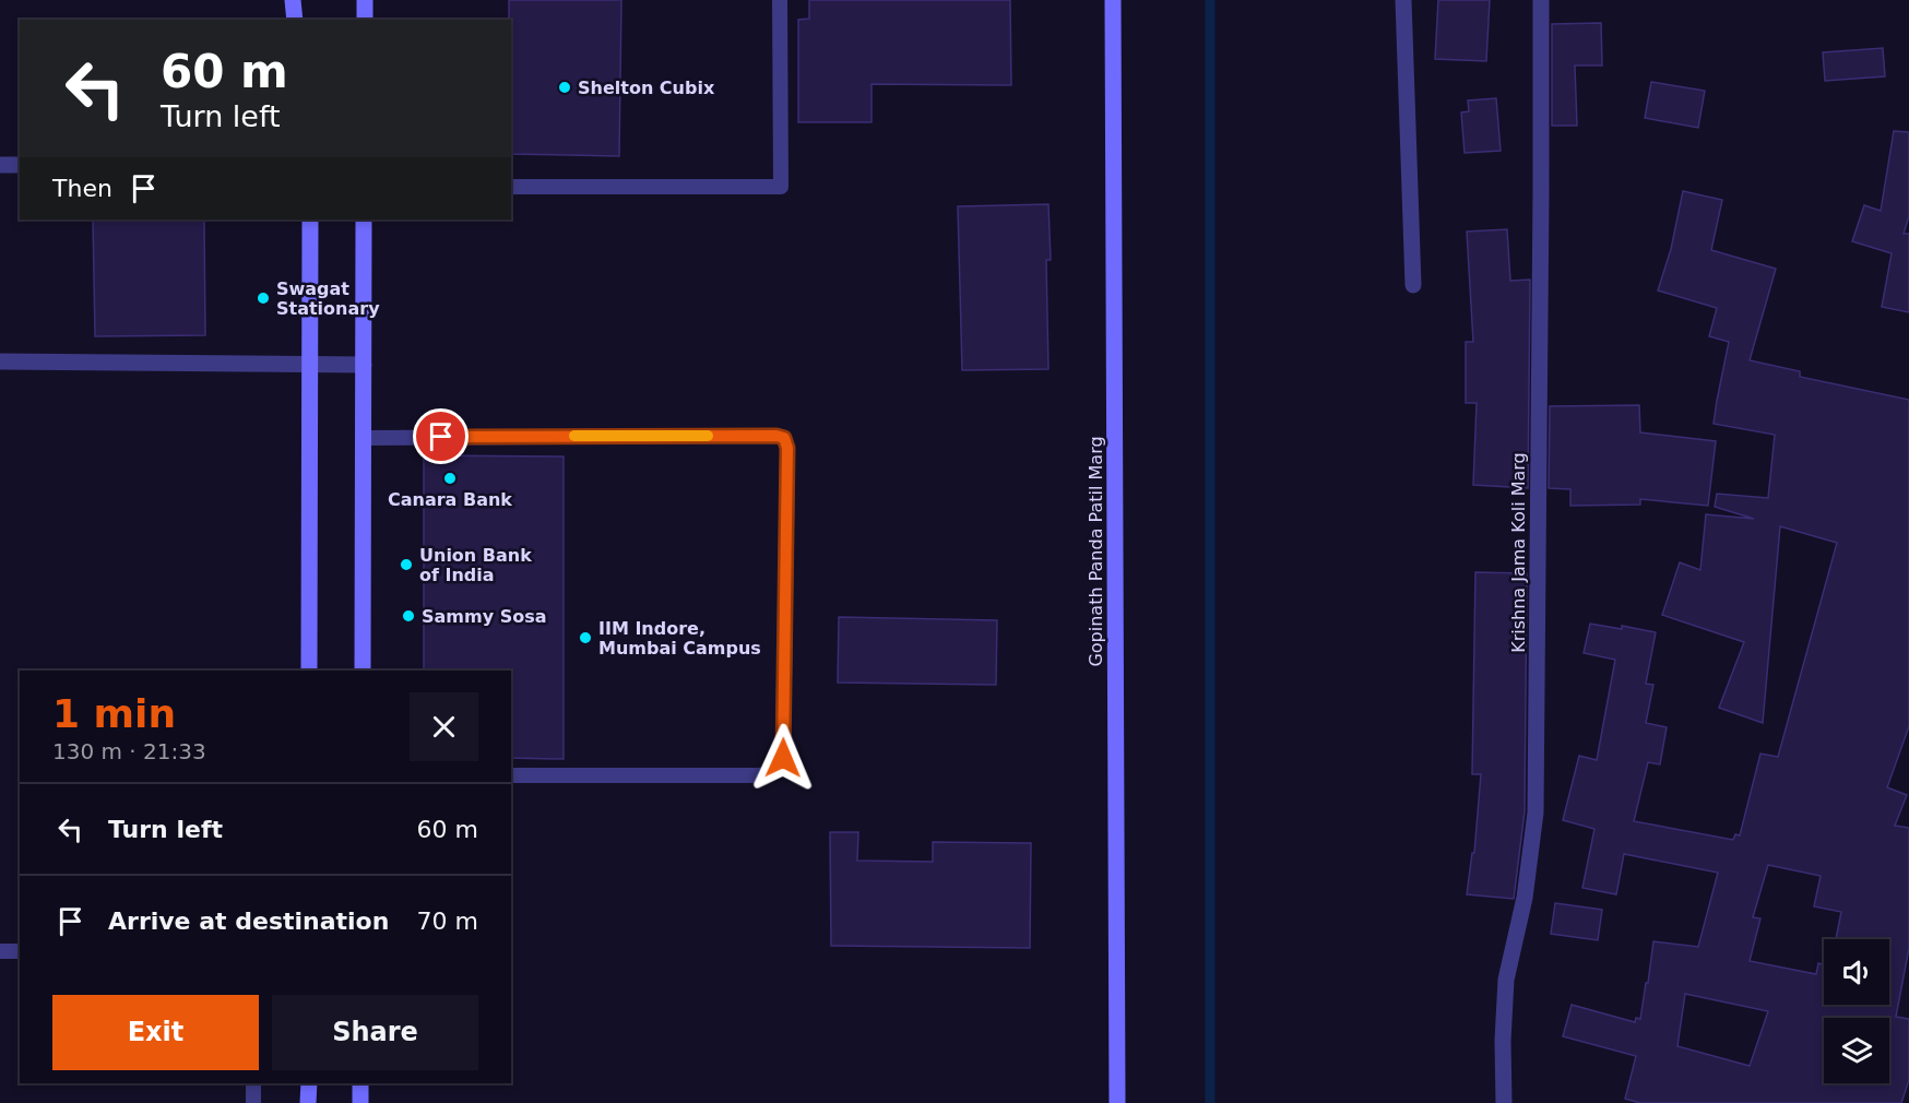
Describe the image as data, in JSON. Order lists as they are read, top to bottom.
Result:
{
  "streets": {
    "street": ["Gopinath Panda Patil Marg", "Krishna Jama Koli Marg"]
  },
  "places": [
    "Shelton Cubix",
    "Swagat Stationary",
    "Canara Bank",
    "Union Bank of India",
    "Sammy Sosa",
    "IIM Indore, Mumbai Campus"
  ],
  "page": {
    "turn": ["60 m", "Turn left"],
    "then": "Then",
    "heading": ["1 min", "130 m · 21:33"],
    "list": [
      {
        "name": "Turn left",
        "value": "60 m"
      },
      {
        "name": "Arrive at destination",
        "value": "70 m"
      }
    ],
    "buttons": ["Exit", "Share"]
  }
}
